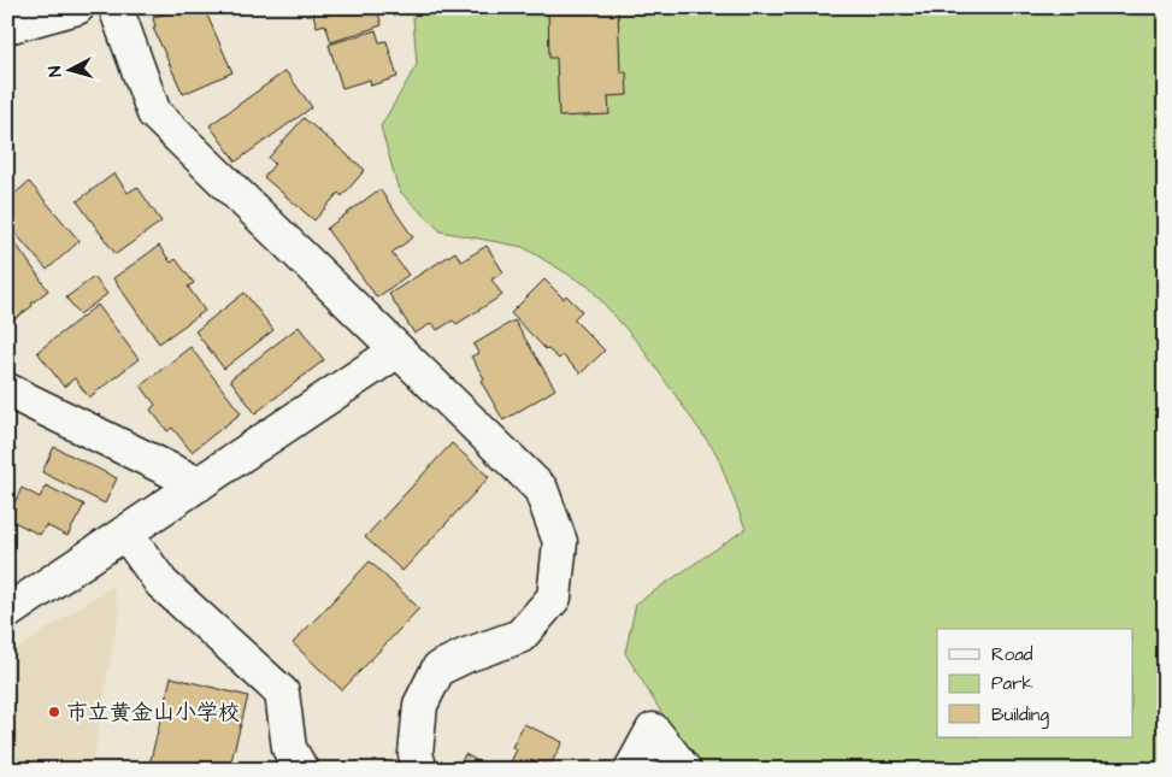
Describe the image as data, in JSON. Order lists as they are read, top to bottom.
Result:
{
  "places": ["市立黄金山小学校"],
  "legend": ["Road", "Park", "Building"],
  "north": "left"
}
